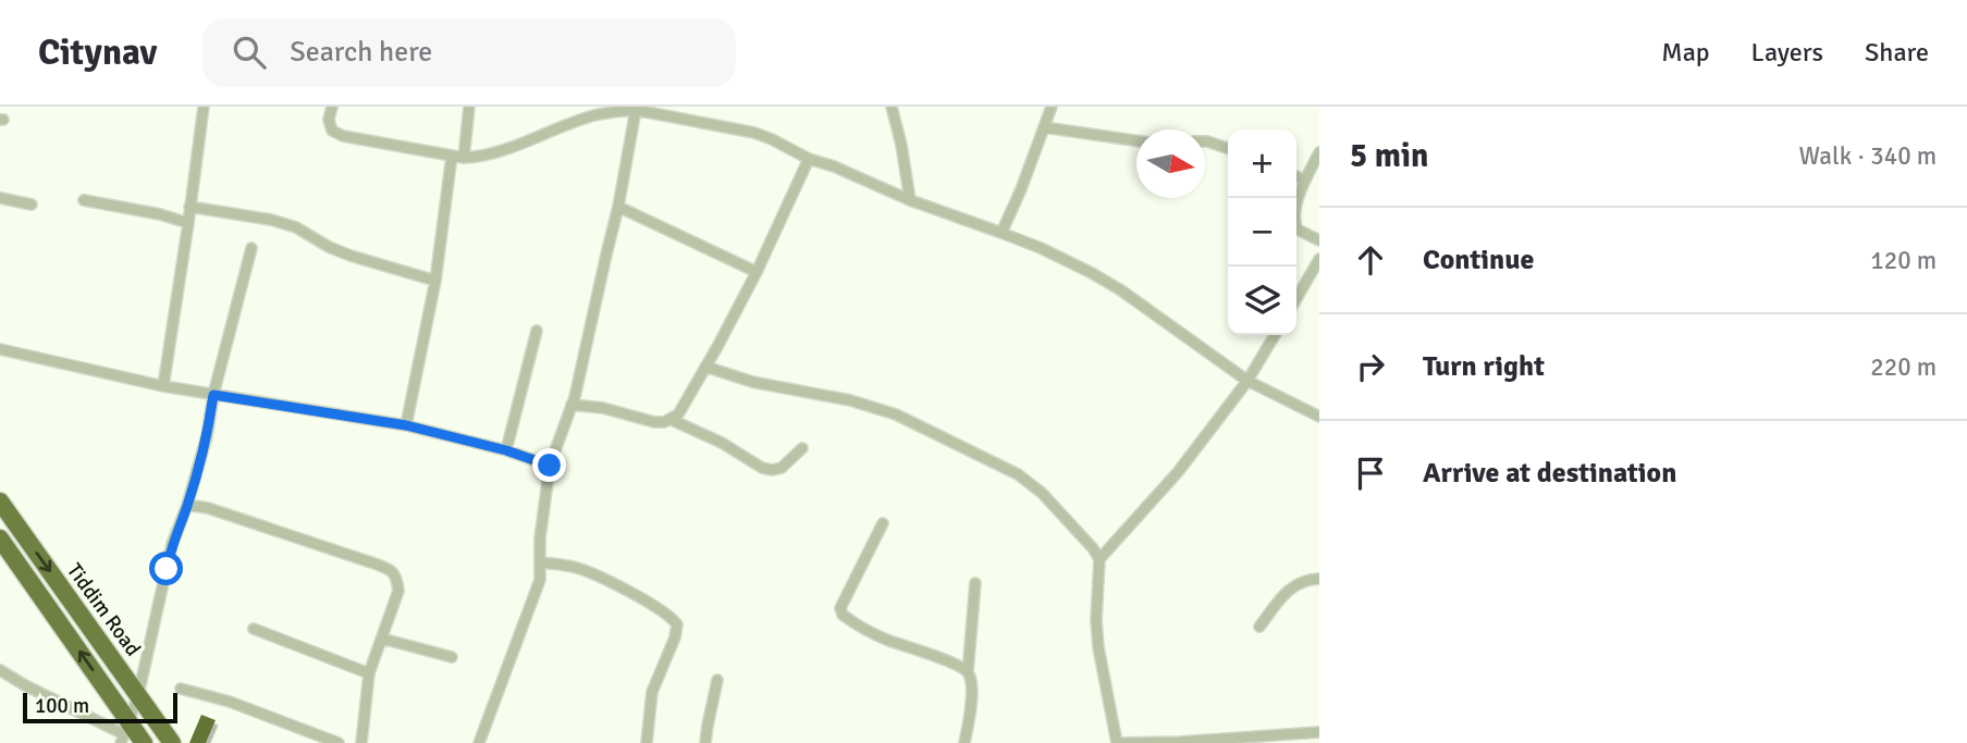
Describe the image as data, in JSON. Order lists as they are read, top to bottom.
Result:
{
  "streets": {
    "highway": ["Tiddim Road"]
  },
  "scale_bar": "100 m",
  "north": "right",
  "page": {
    "header": "Citynav",
    "search": "Search here",
    "nav": ["Map", "Layers", "Share"],
    "heading": ["5 min", "Walk · 340 m"],
    "map_buttons": ["+", "−"],
    "list": [
      ["Continue", "120 m"],
      ["Turn right", "220 m"],
      "Arrive at destination"
    ],
    "scale": "100 m"
  }
}
